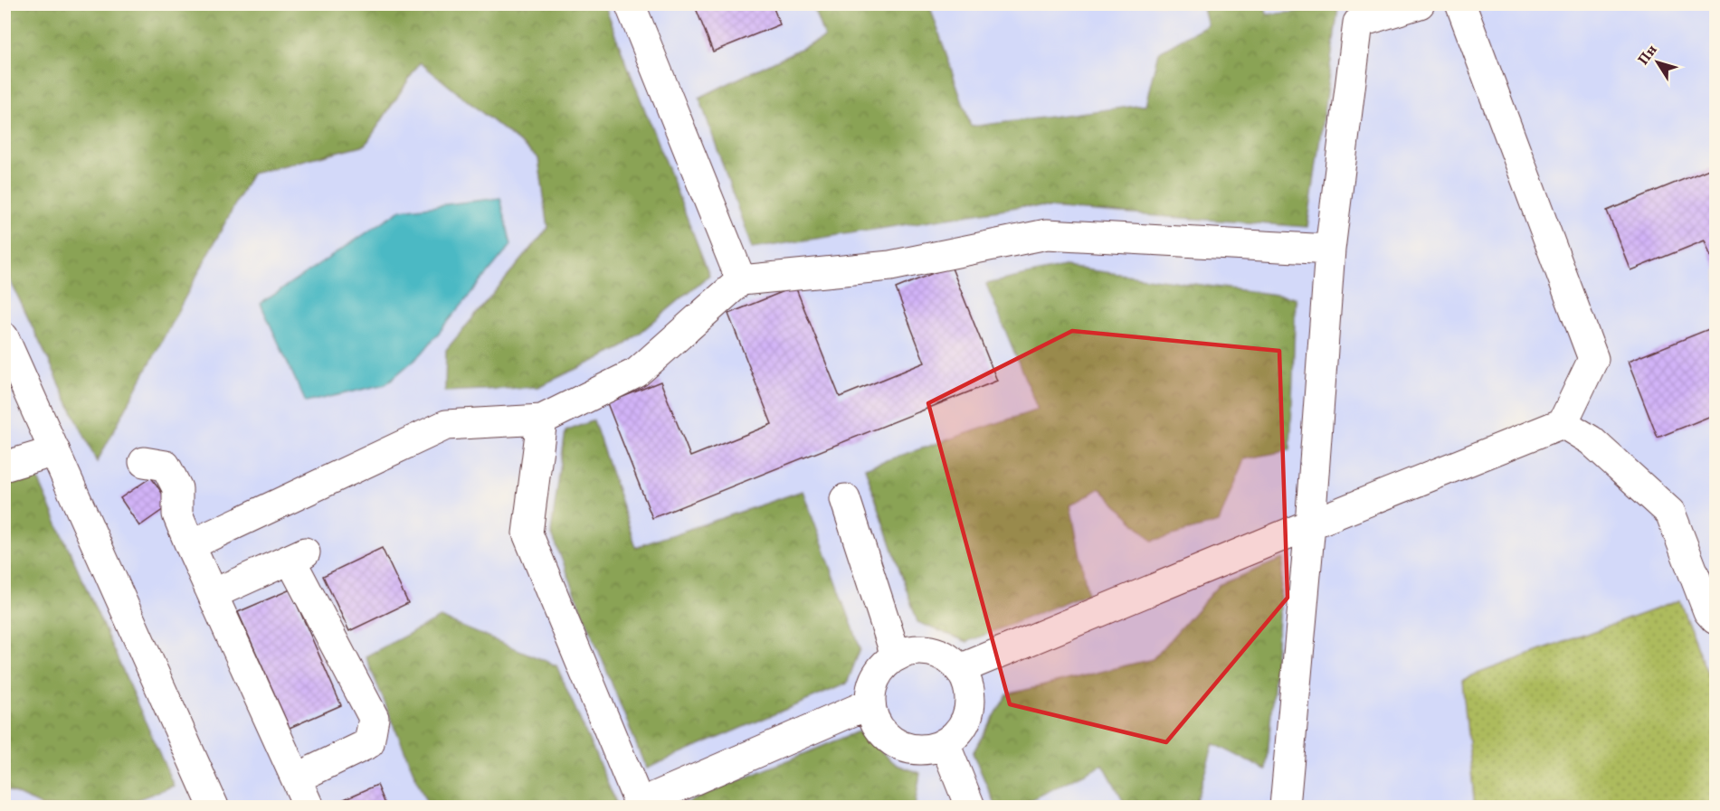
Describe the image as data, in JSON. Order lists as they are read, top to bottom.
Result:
{
  "north": "top left"
}
